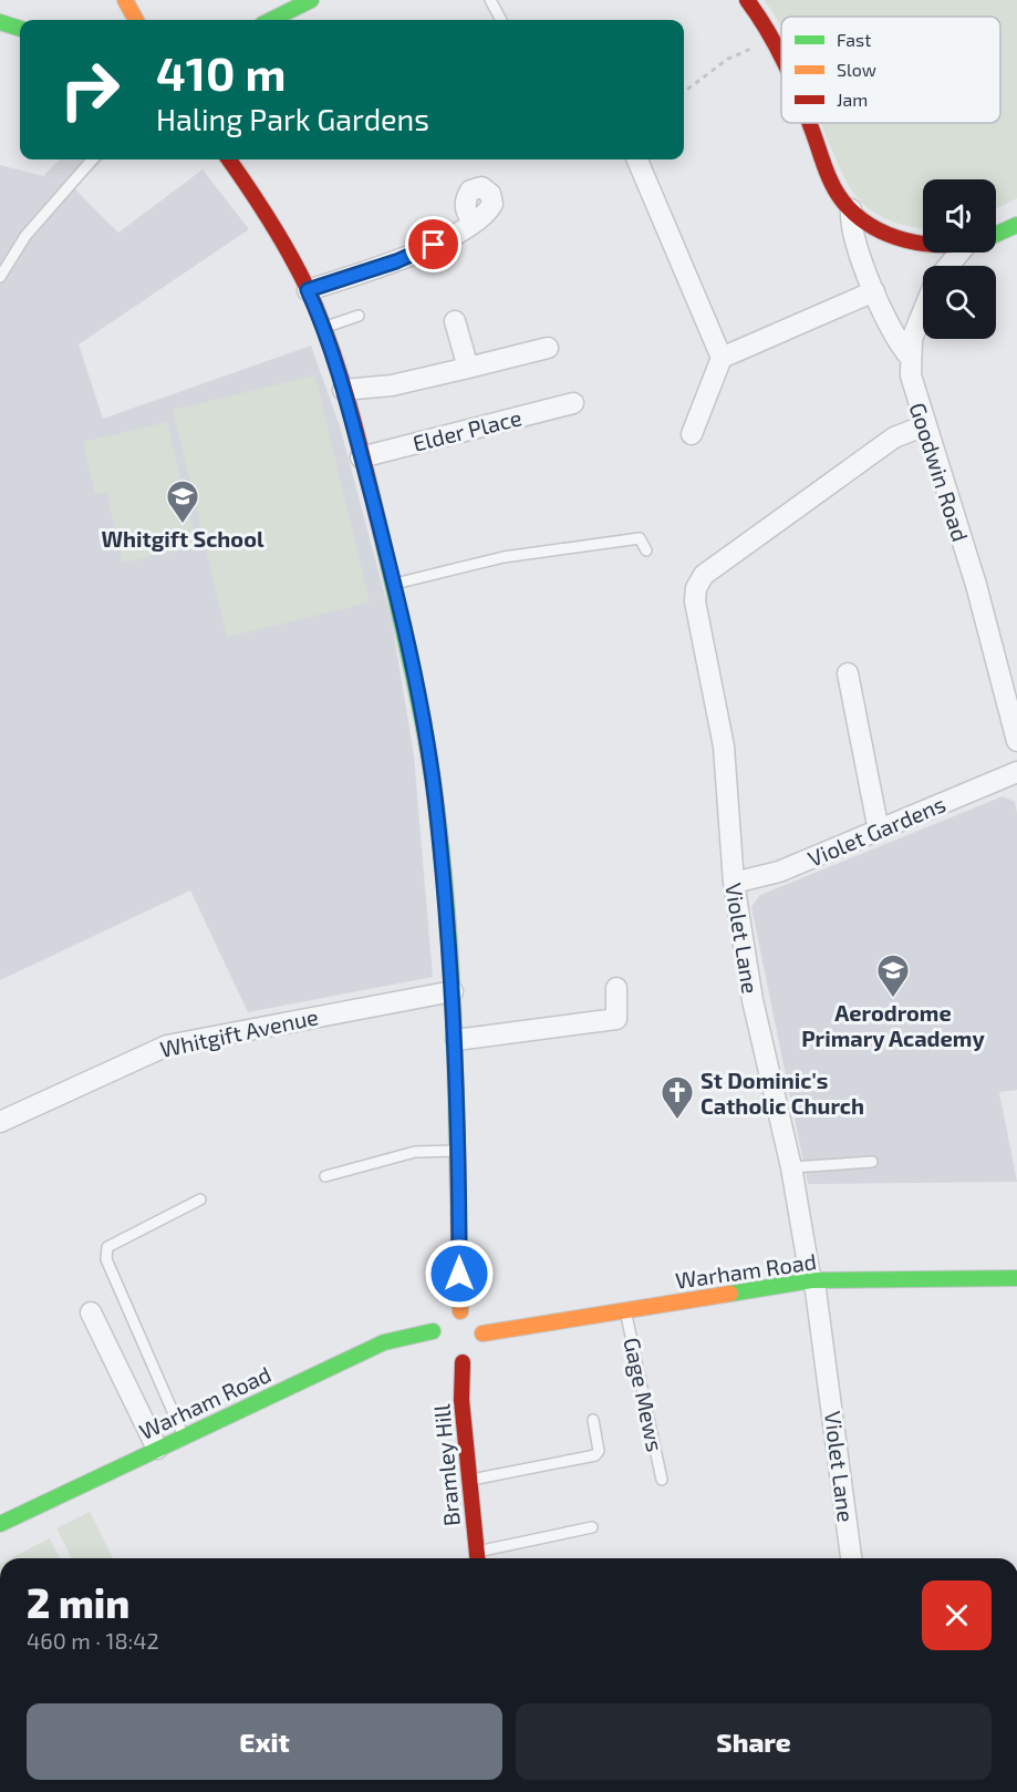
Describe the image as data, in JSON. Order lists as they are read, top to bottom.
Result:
{
  "streets": {
    "street": [
      "Elder Place",
      "Goodwin Road",
      "Violet Gardens",
      "Violet Lane",
      "Whitgift Avenue",
      "Warham Road",
      "Bramley Hill"
    ],
    "lane": ["Gage Mews"]
  },
  "crossings": [
    ["Goodwin Road", "Violet Lane"],
    ["Violet Gardens", "Violet Lane"],
    ["Violet Lane", "Warham Road"],
    ["Warham Road", "Gage Mews"],
    ["Warham Road", "Bramley Hill"]
  ],
  "places": {
    "school or university": ["Whitgift School", "Aerodrome Primary Academy"],
    "church": ["St Dominic's Catholic Church"]
  },
  "legend": ["Fast", "Slow", "Jam"],
  "page": {
    "turn": ["410 m", "Haling Park Gardens"],
    "heading": ["2 min", "460 m · 18:42"],
    "buttons": ["Exit", "Share"]
  }
}
